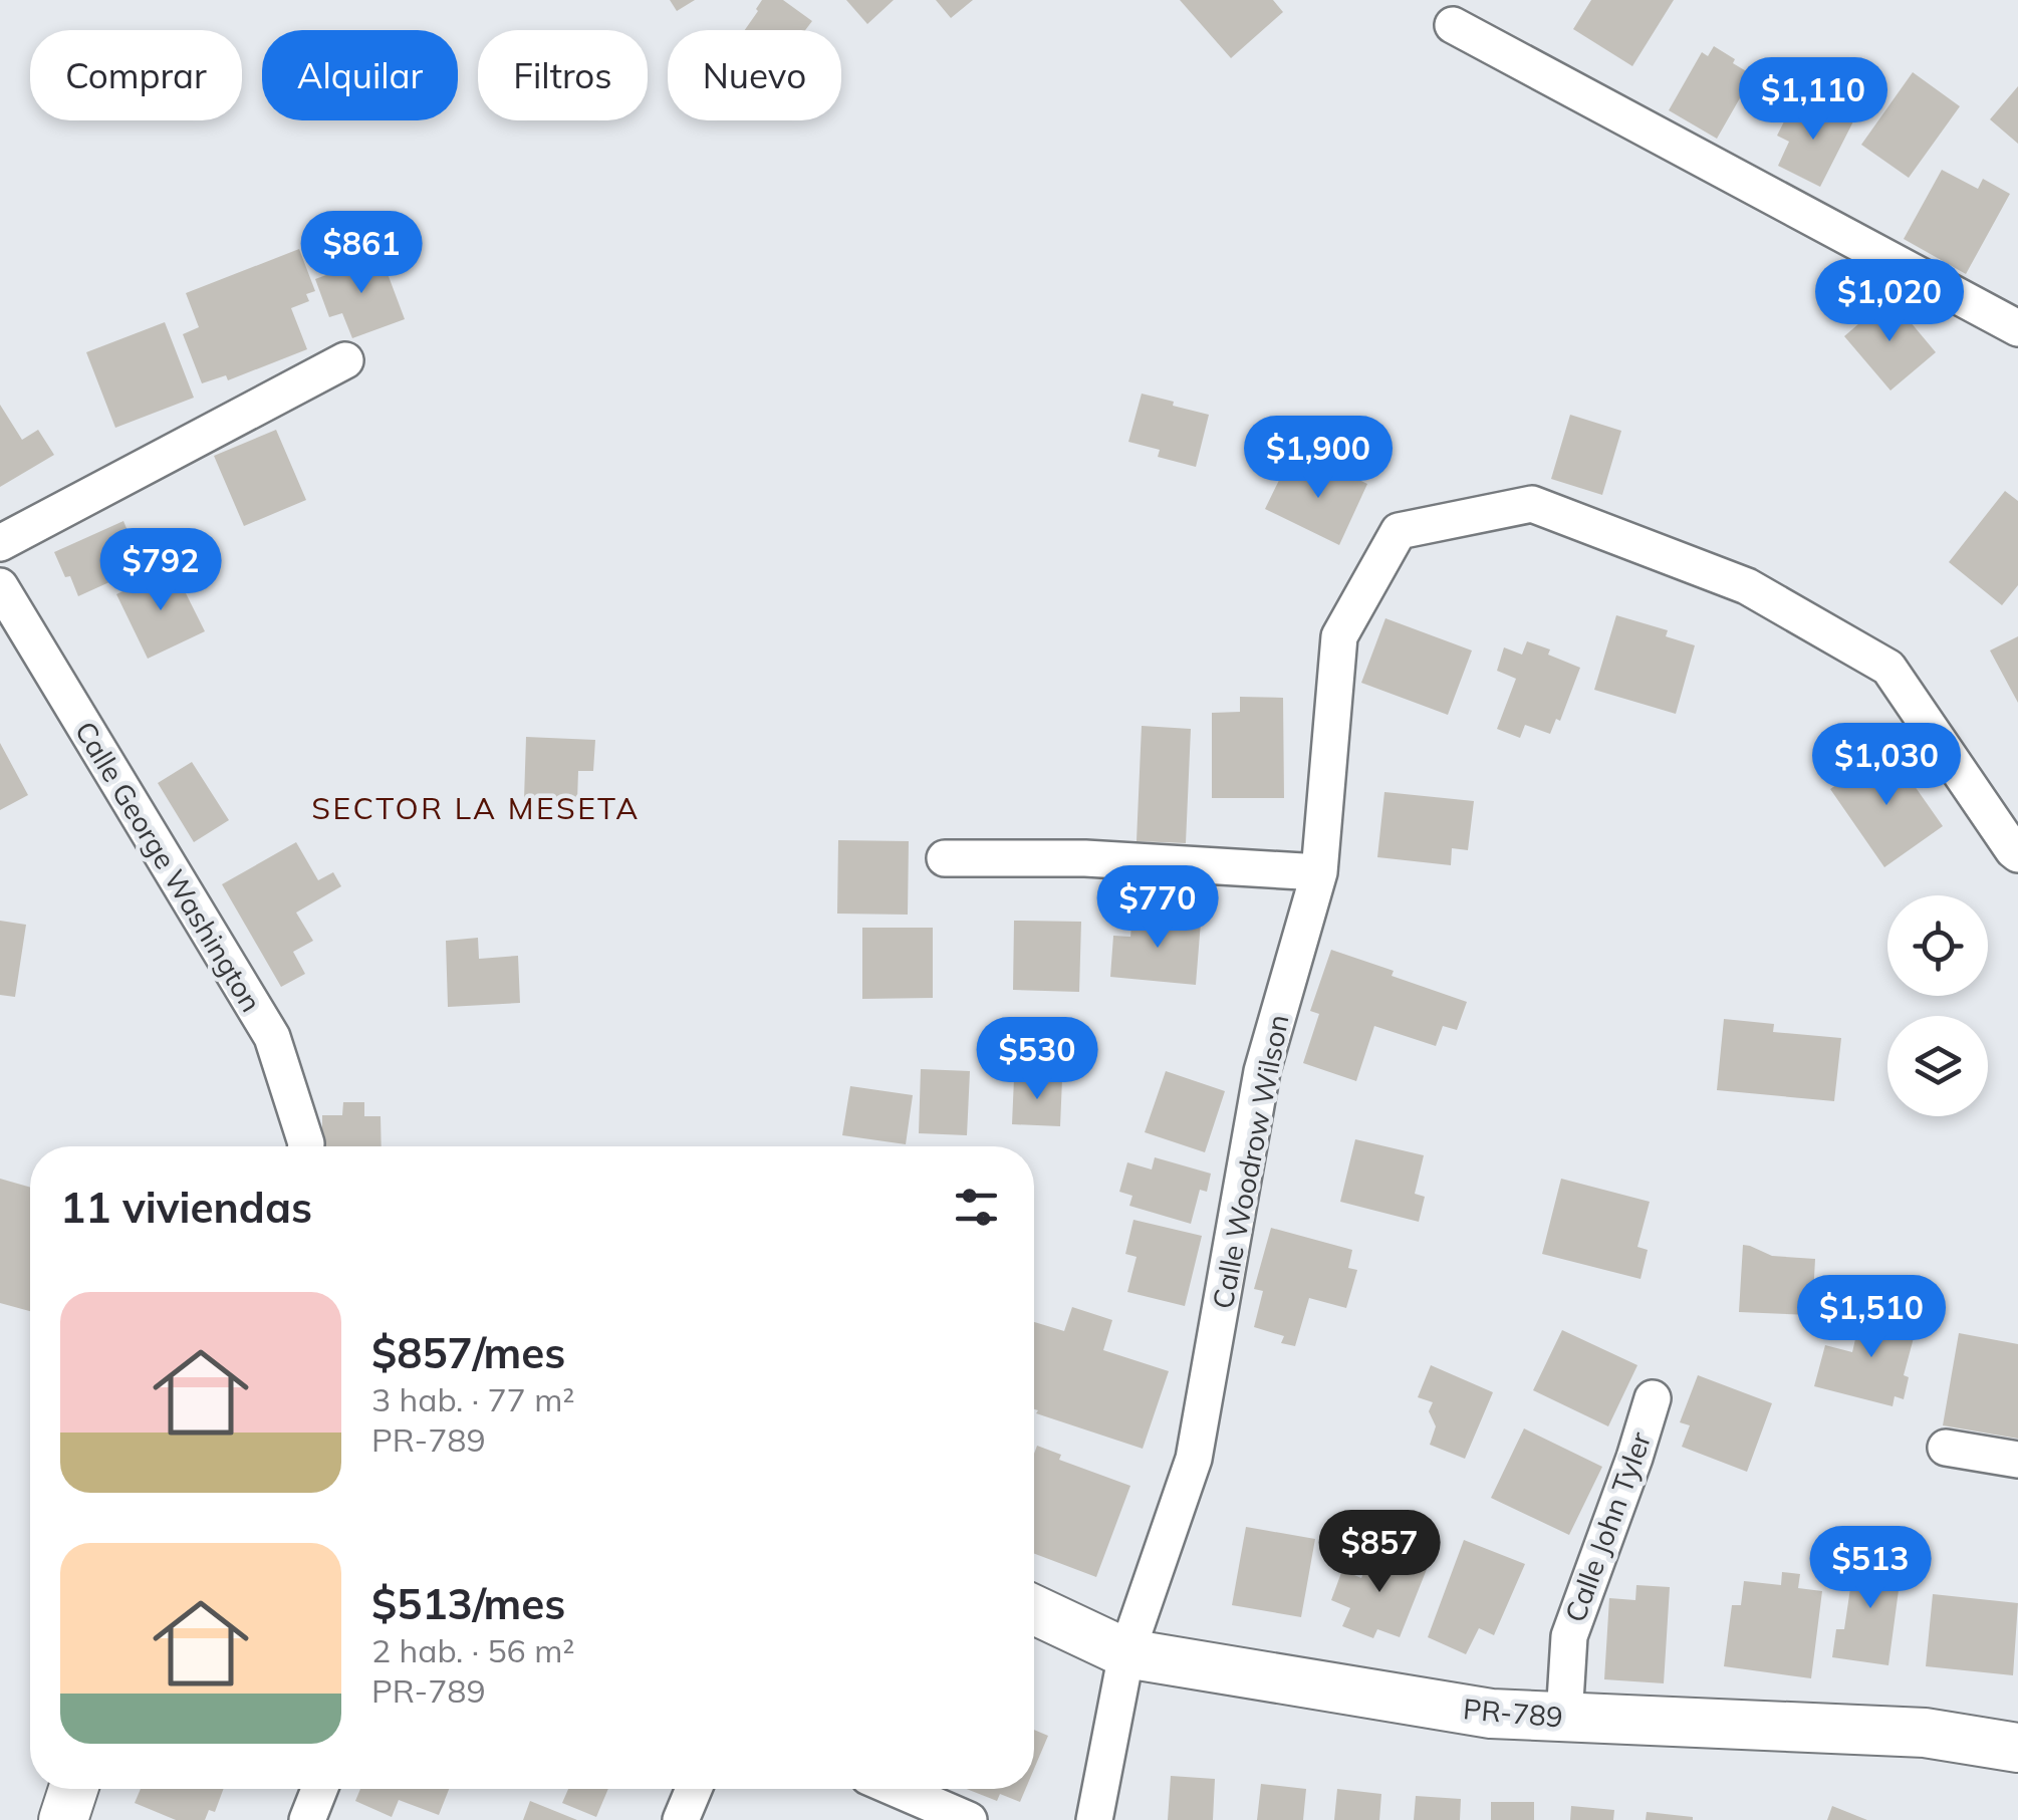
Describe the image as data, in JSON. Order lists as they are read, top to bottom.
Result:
{
  "streets": {
    "street": [
      "Calle George Washington",
      "Calle Woodrow Wilson",
      "Calle John Tyler",
      "PR-789"
    ]
  },
  "crossings": [
    ["Calle Woodrow Wilson", "PR-789"],
    ["Calle John Tyler", "PR-789"]
  ],
  "districts": ["SECTOR LA MESETA"],
  "page": {
    "chip": [
      "Comprar",
      "Alquilar",
      "Filtros",
      "Nuevo"
    ],
    "price": [
      "$1,110",
      "$861",
      "$1,020",
      "$1,900",
      "$792",
      "$1,030",
      "$770",
      "$530",
      "$1,510",
      "$857",
      "$513"
    ],
    "heading": "11 viviendas",
    "list": [
      {
        "name": "$857/mes",
        "note": "3 hab. · 77 m² · PR-789"
      },
      {
        "name": "$513/mes",
        "note": "2 hab. · 56 m² · PR-789"
      }
    ]
  }
}
